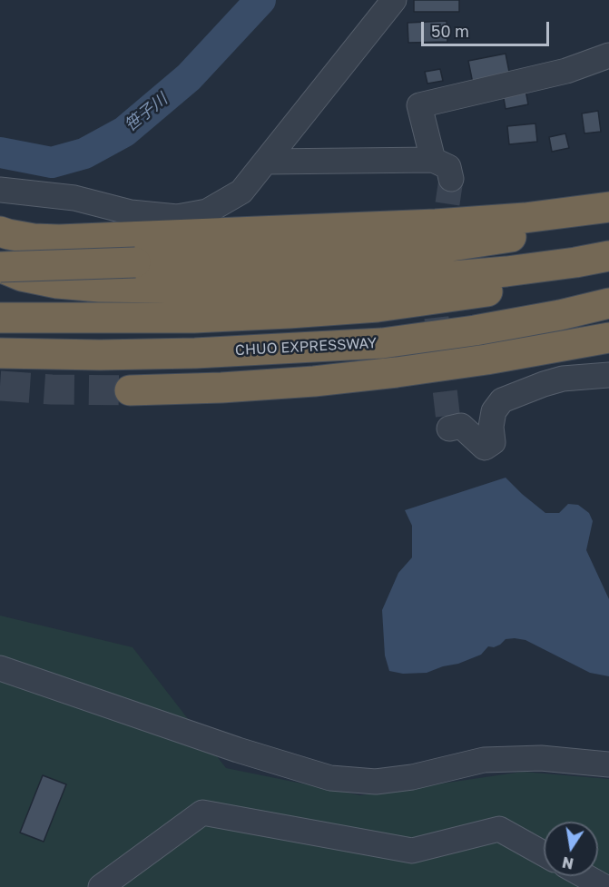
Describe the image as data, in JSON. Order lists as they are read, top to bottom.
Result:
{
  "streets": {
    "highway": ["CHUO EXPRESSWAY"]
  },
  "water": ["笹子川"],
  "scale_bar": "50 m",
  "north": "bottom"
}
